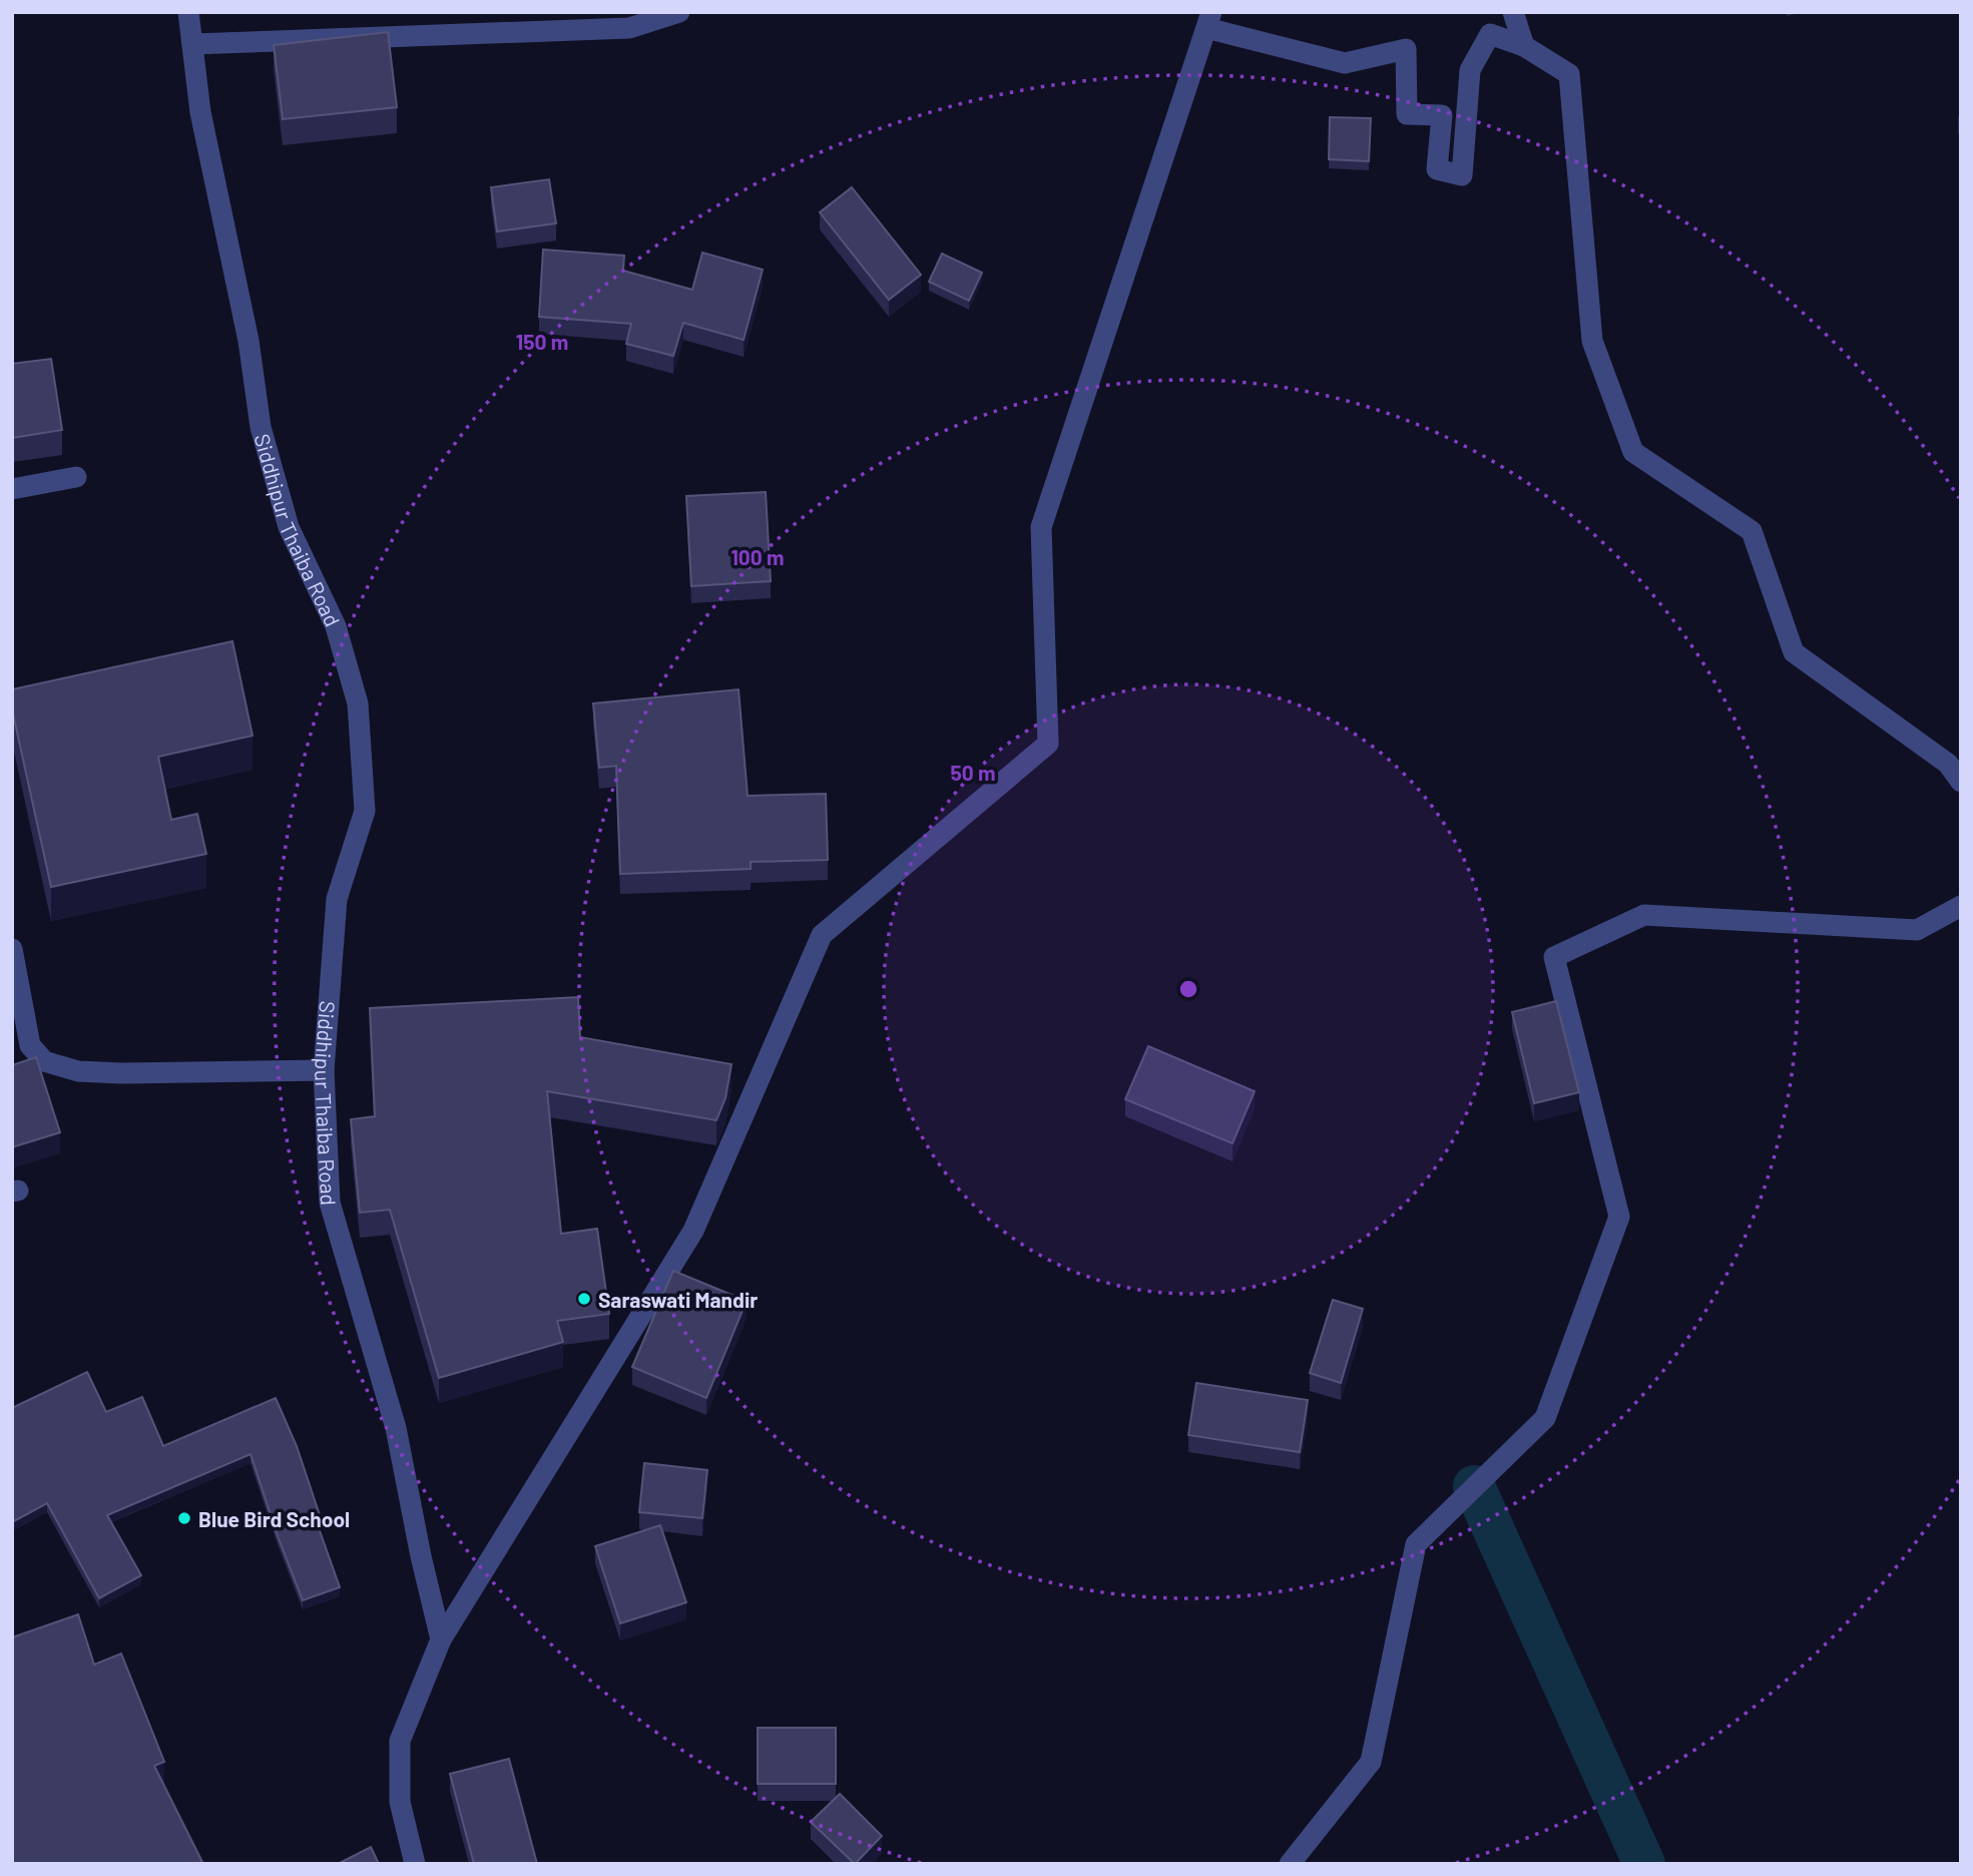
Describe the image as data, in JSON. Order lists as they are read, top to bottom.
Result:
{
  "streets": {
    "street": ["Siddhipur Thaiba Road"]
  },
  "places": ["Saraswati Mandir", "Blue Bird School"],
  "rings": ["150 m", "100 m", "50 m"]
}
